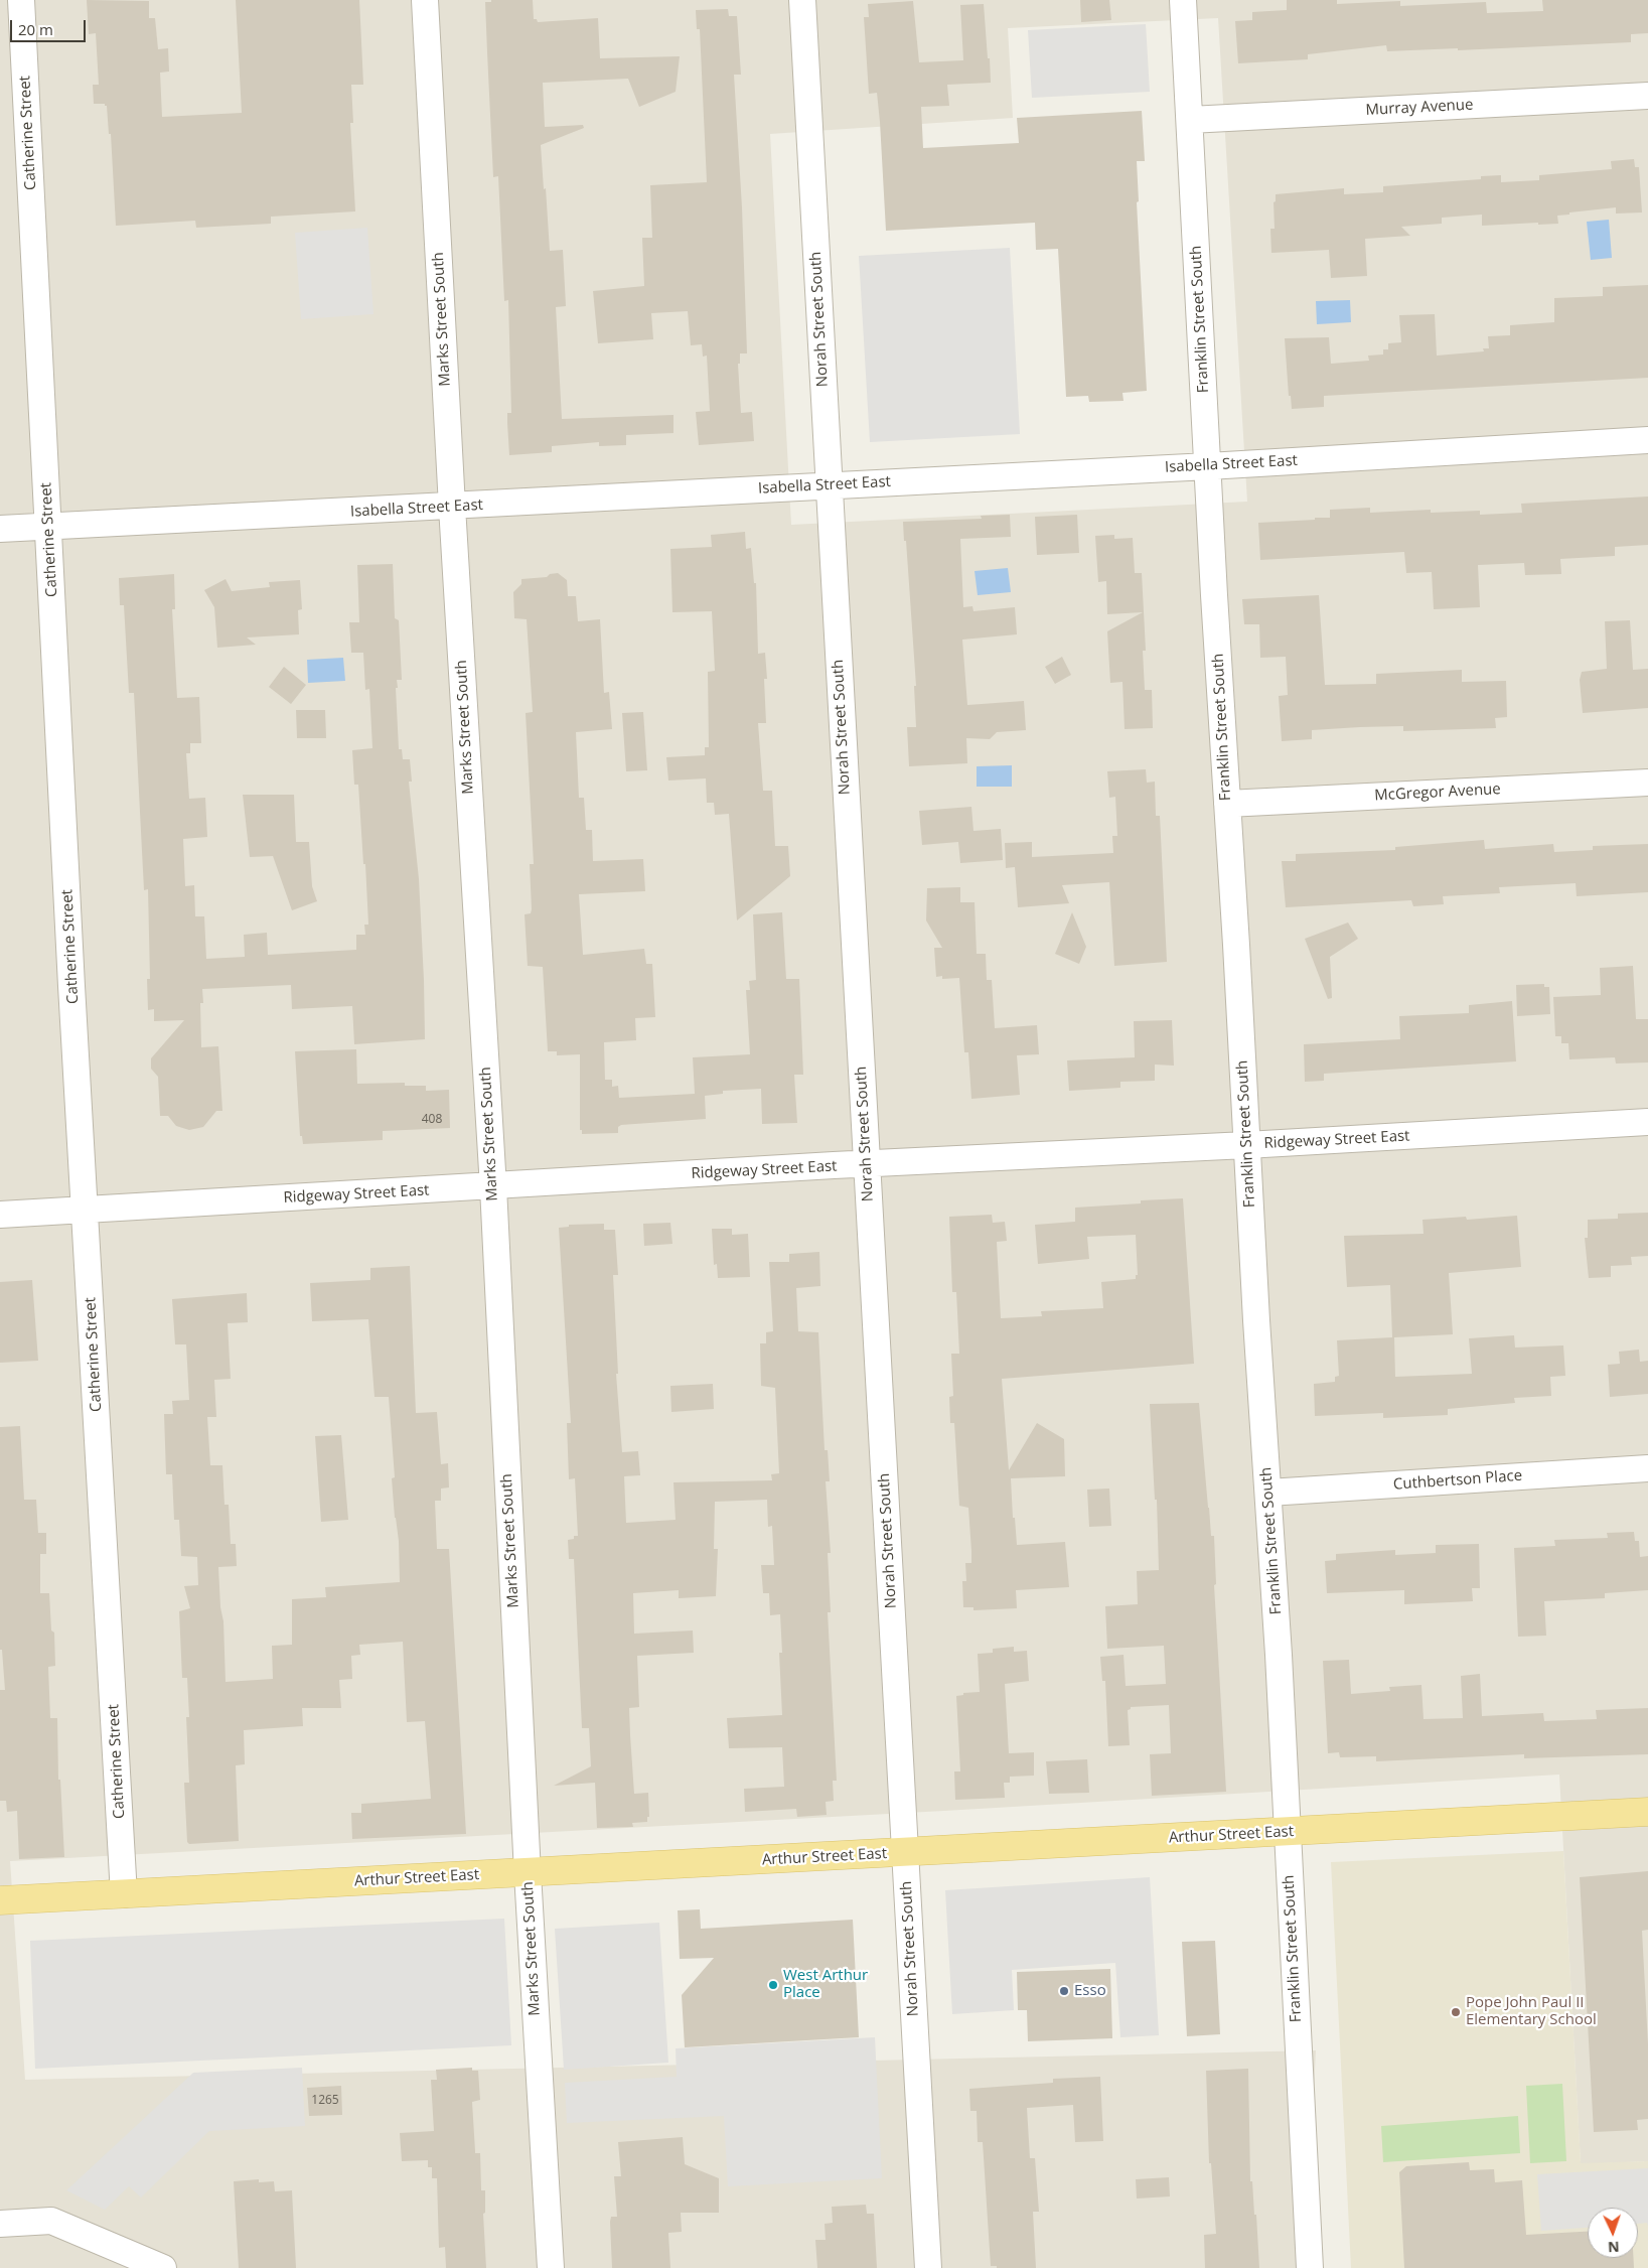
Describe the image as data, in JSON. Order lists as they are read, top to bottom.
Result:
{
  "streets": {
    "main road": ["Arthur Street East"],
    "street": [
      "Murray Avenue",
      "Catherine Street",
      "Marks Street South",
      "Norah Street South",
      "Franklin Street South",
      "Isabella Street East",
      "McGregor Avenue",
      "Ridgeway Street East",
      "Cuthbertson Place"
    ]
  },
  "crossings": [
    ["Murray Avenue", "Franklin Street South"],
    ["Catherine Street", "Isabella Street East"],
    ["Catherine Street", "Ridgeway Street East"],
    ["Catherine Street", "Arthur Street East"],
    ["Marks Street South", "Isabella Street East"],
    ["Marks Street South", "Ridgeway Street East"],
    ["Marks Street South", "Arthur Street East"],
    ["Norah Street South", "Isabella Street East"],
    ["Norah Street South", "Ridgeway Street East"],
    ["Norah Street South", "Arthur Street East"],
    ["Franklin Street South", "Isabella Street East"],
    ["Franklin Street South", "McGregor Avenue"],
    ["Franklin Street South", "Ridgeway Street East"],
    ["Franklin Street South", "Cuthbertson Place"],
    ["Franklin Street South", "Arthur Street East"]
  ],
  "places": ["West Arthur Place", "Esso", "Pope John Paul II Elementary School"],
  "house_numbers": ["408", "1265"],
  "scale_bar": "20 m",
  "north": "bottom"
}
